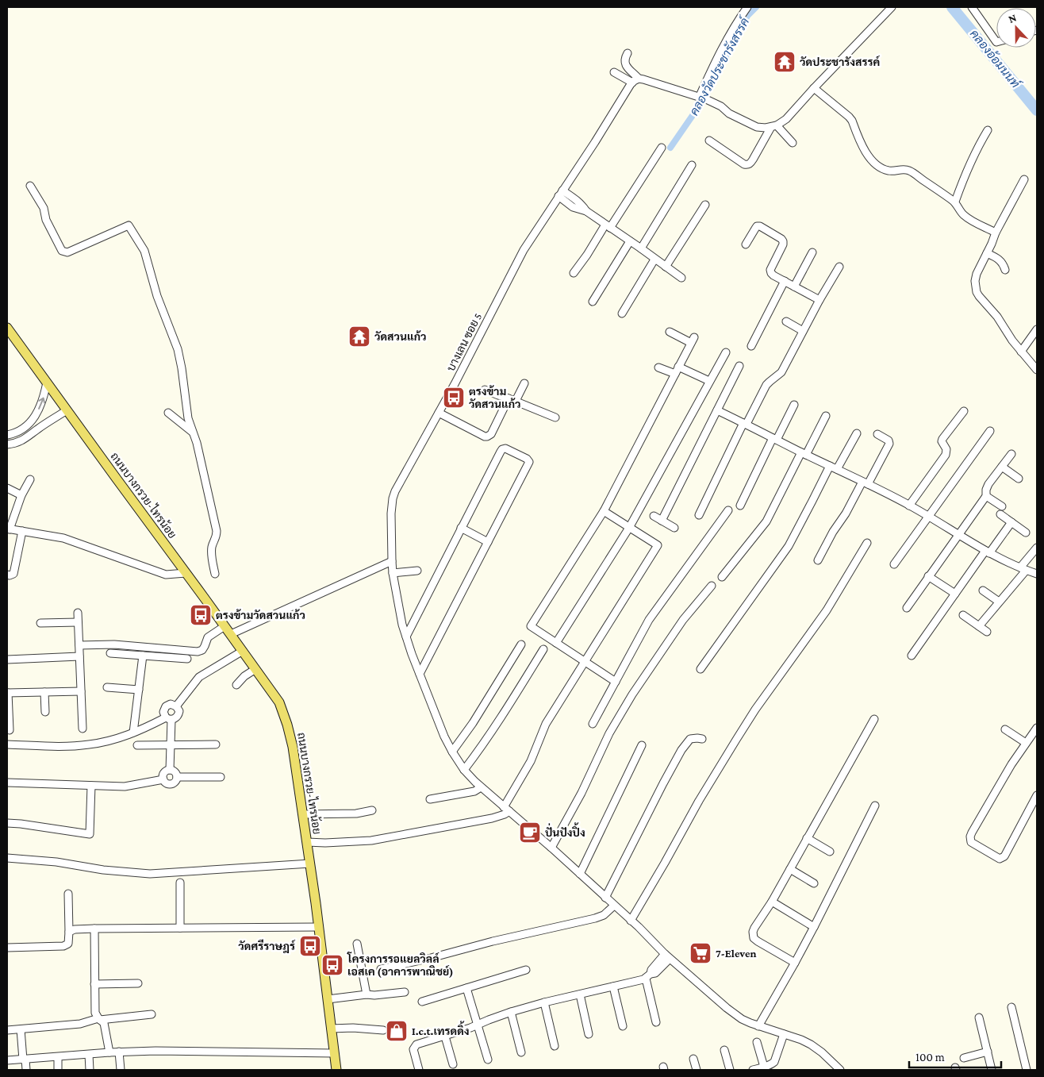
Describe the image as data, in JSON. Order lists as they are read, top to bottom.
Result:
{
  "streets": {
    "main road": ["ถนนบางกรวย-ไทรน้อย"],
    "street": ["บางเลน ซอย 5"]
  },
  "water": ["คลองอ้อมนนท์", "คลองวัดประชารังสรรค์"],
  "places": {
    "temple": ["วัดประชารังสรรค์", "วัดสวนแก้ว"],
    "bus stop": [
      "ตรงข้าม วัดสวนแก้ว",
      "ตรงข้ามวัดสวนแก้ว",
      "วัดศรีราษฎร์",
      "โครงการรอแยลวิลล์ เอสเค (อาคารพาณิชย์)"
    ],
    "cafe": ["ปั่นปังปิ้ง"],
    "supermarket": ["7-Eleven"],
    "shop": ["I.c.t.เทรดดิ้ง"]
  },
  "scale_bar": "100 m",
  "north": "top"
}
